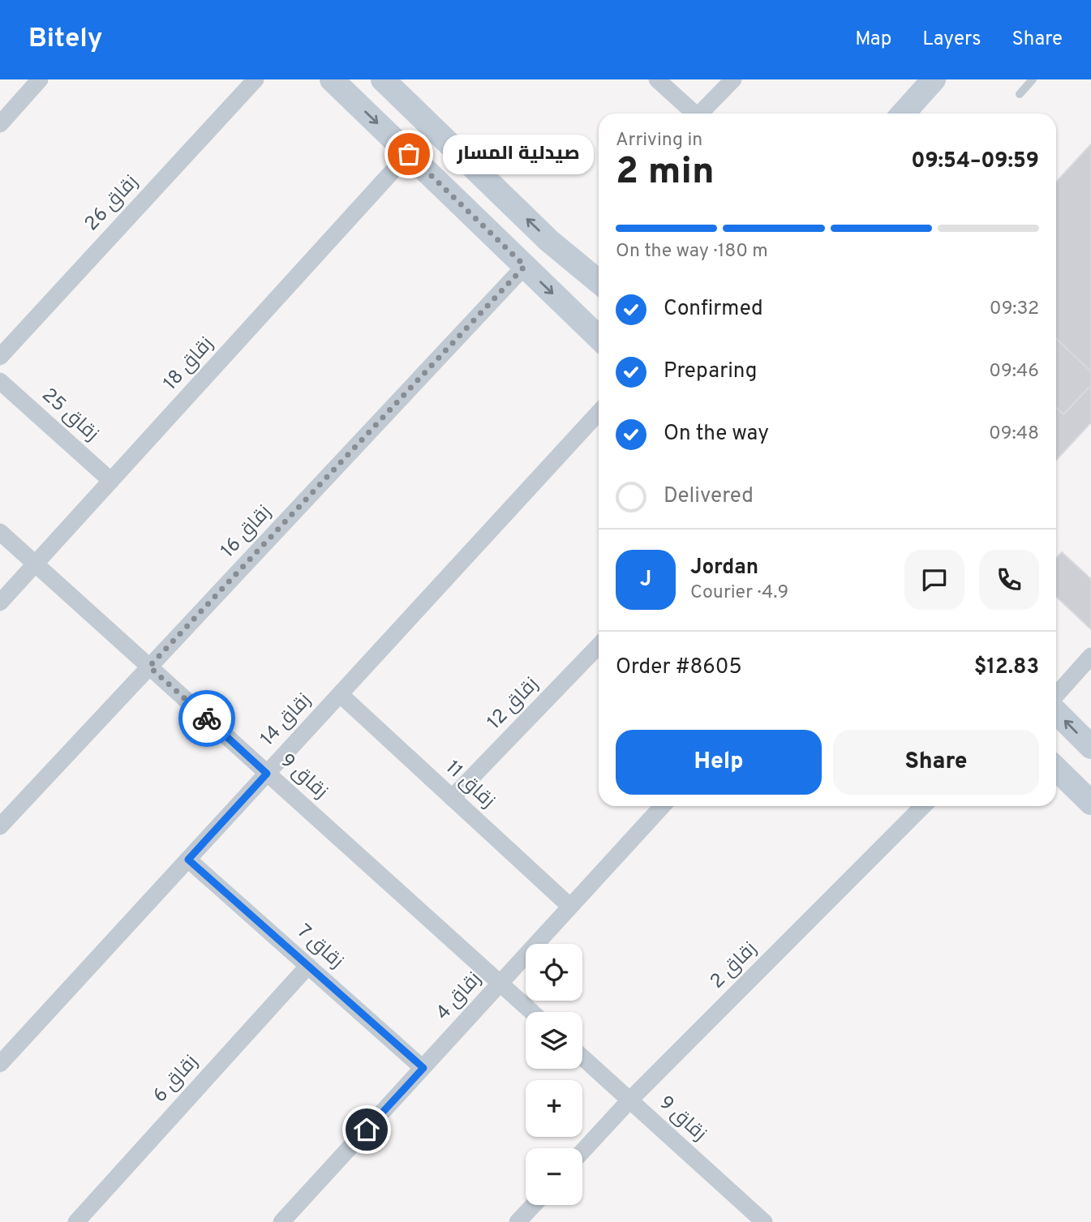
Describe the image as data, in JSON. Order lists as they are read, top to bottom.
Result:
{
  "streets": {
    "street": [
      "زقاق 26",
      "زقاق 18",
      "زقاق 25",
      "زقاق 16",
      "زقاق 12",
      "زقاق 14",
      "زقاق 9",
      "زقاق 11",
      "زقاق 7",
      "زقاق 2",
      "زقاق 4",
      "زقاق 6"
    ]
  },
  "crossings": [
    ["زقاق 18", "زقاق 25"],
    ["زقاق 18", "زقاق 9"],
    ["زقاق 16", "زقاق 9"],
    ["زقاق 12", "زقاق 11"],
    ["زقاق 14", "زقاق 9"],
    ["زقاق 14", "زقاق 11"],
    ["زقاق 14", "زقاق 7"],
    ["زقاق 9", "زقاق 2"],
    ["زقاق 9", "زقاق 4"],
    ["زقاق 11", "زقاق 4"],
    ["زقاق 7", "زقاق 4"],
    ["زقاق 7", "زقاق 6"]
  ],
  "places": ["صيدلية المسار"],
  "page": {
    "header": "Bitely",
    "nav": ["Map", "Layers", "Share"],
    "heading": ["2 min", "Arriving in", "09:54–09:59"],
    "panel": [
      "Jordan",
      "Courier · 4.9",
      "Order #8605",
      "$12.83"
    ],
    "bubble": "صيدلية المسار",
    "bar": "On the way · 180 m",
    "list": [
      ["Confirmed", "09:32"],
      ["Preparing", "09:46"],
      ["On the way", "09:48"],
      "Delivered"
    ],
    "round": "J",
    "buttons": ["Help", "Share"],
    "map_buttons": ["+", "−"]
  }
}
